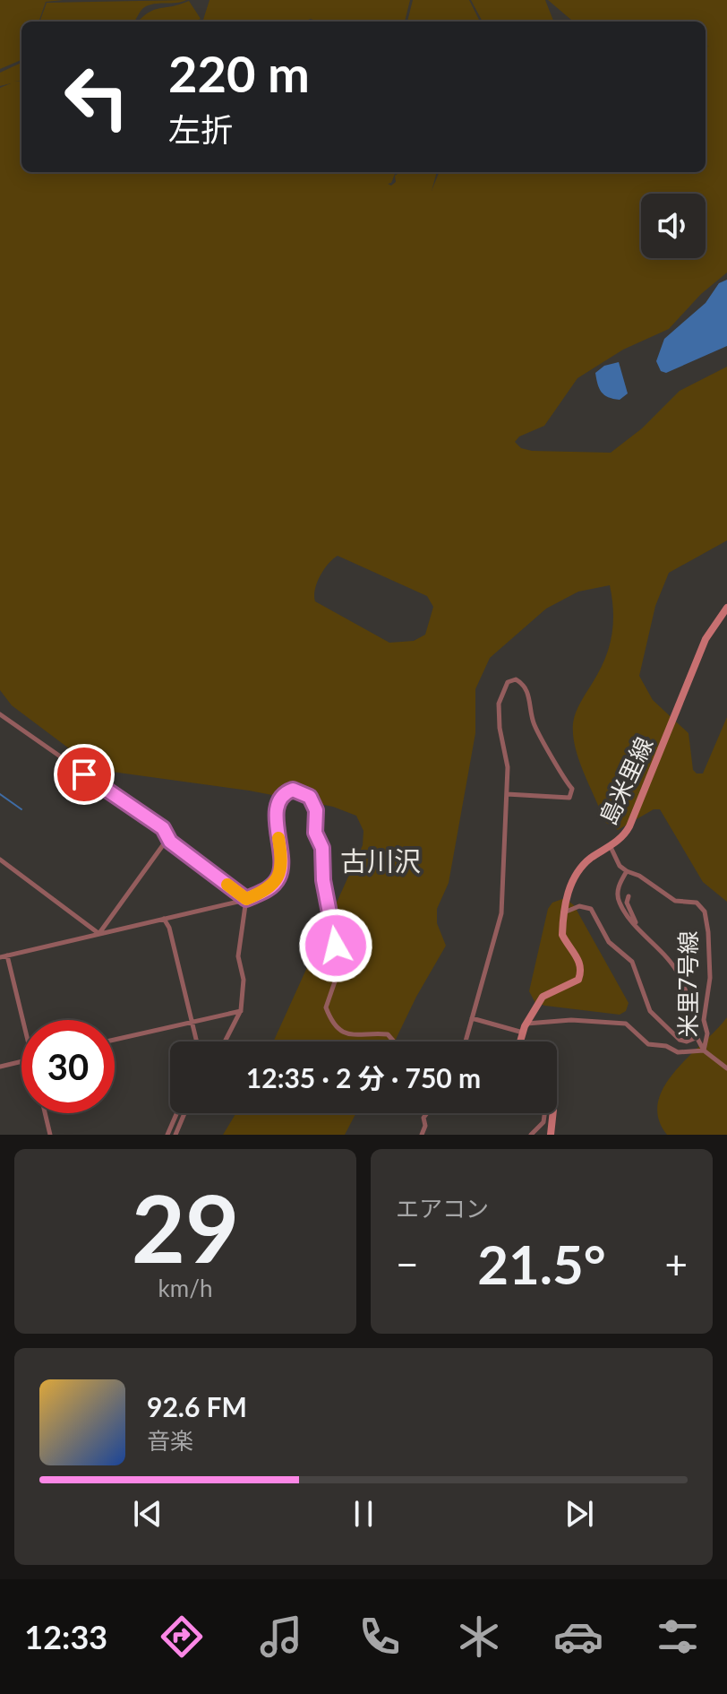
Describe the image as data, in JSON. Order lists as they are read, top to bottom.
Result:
{
  "streets": {
    "street": ["島米里線", "米里7号線"]
  },
  "crossings": [
    ["島米里線", "米里7号線"]
  ],
  "districts": ["古川沢"],
  "page": {
    "turn": ["220 m", "左折"],
    "limit": "30",
    "trip": "12:35 · 2 分 · 750 m",
    "tile": [
      ["29", "km/h"],
      "エアコン"
    ],
    "heat": ["−", "21.5°", "+"],
    "song": ["92.6 FM", "音楽"],
    "tabs": "12:33"
  }
}
